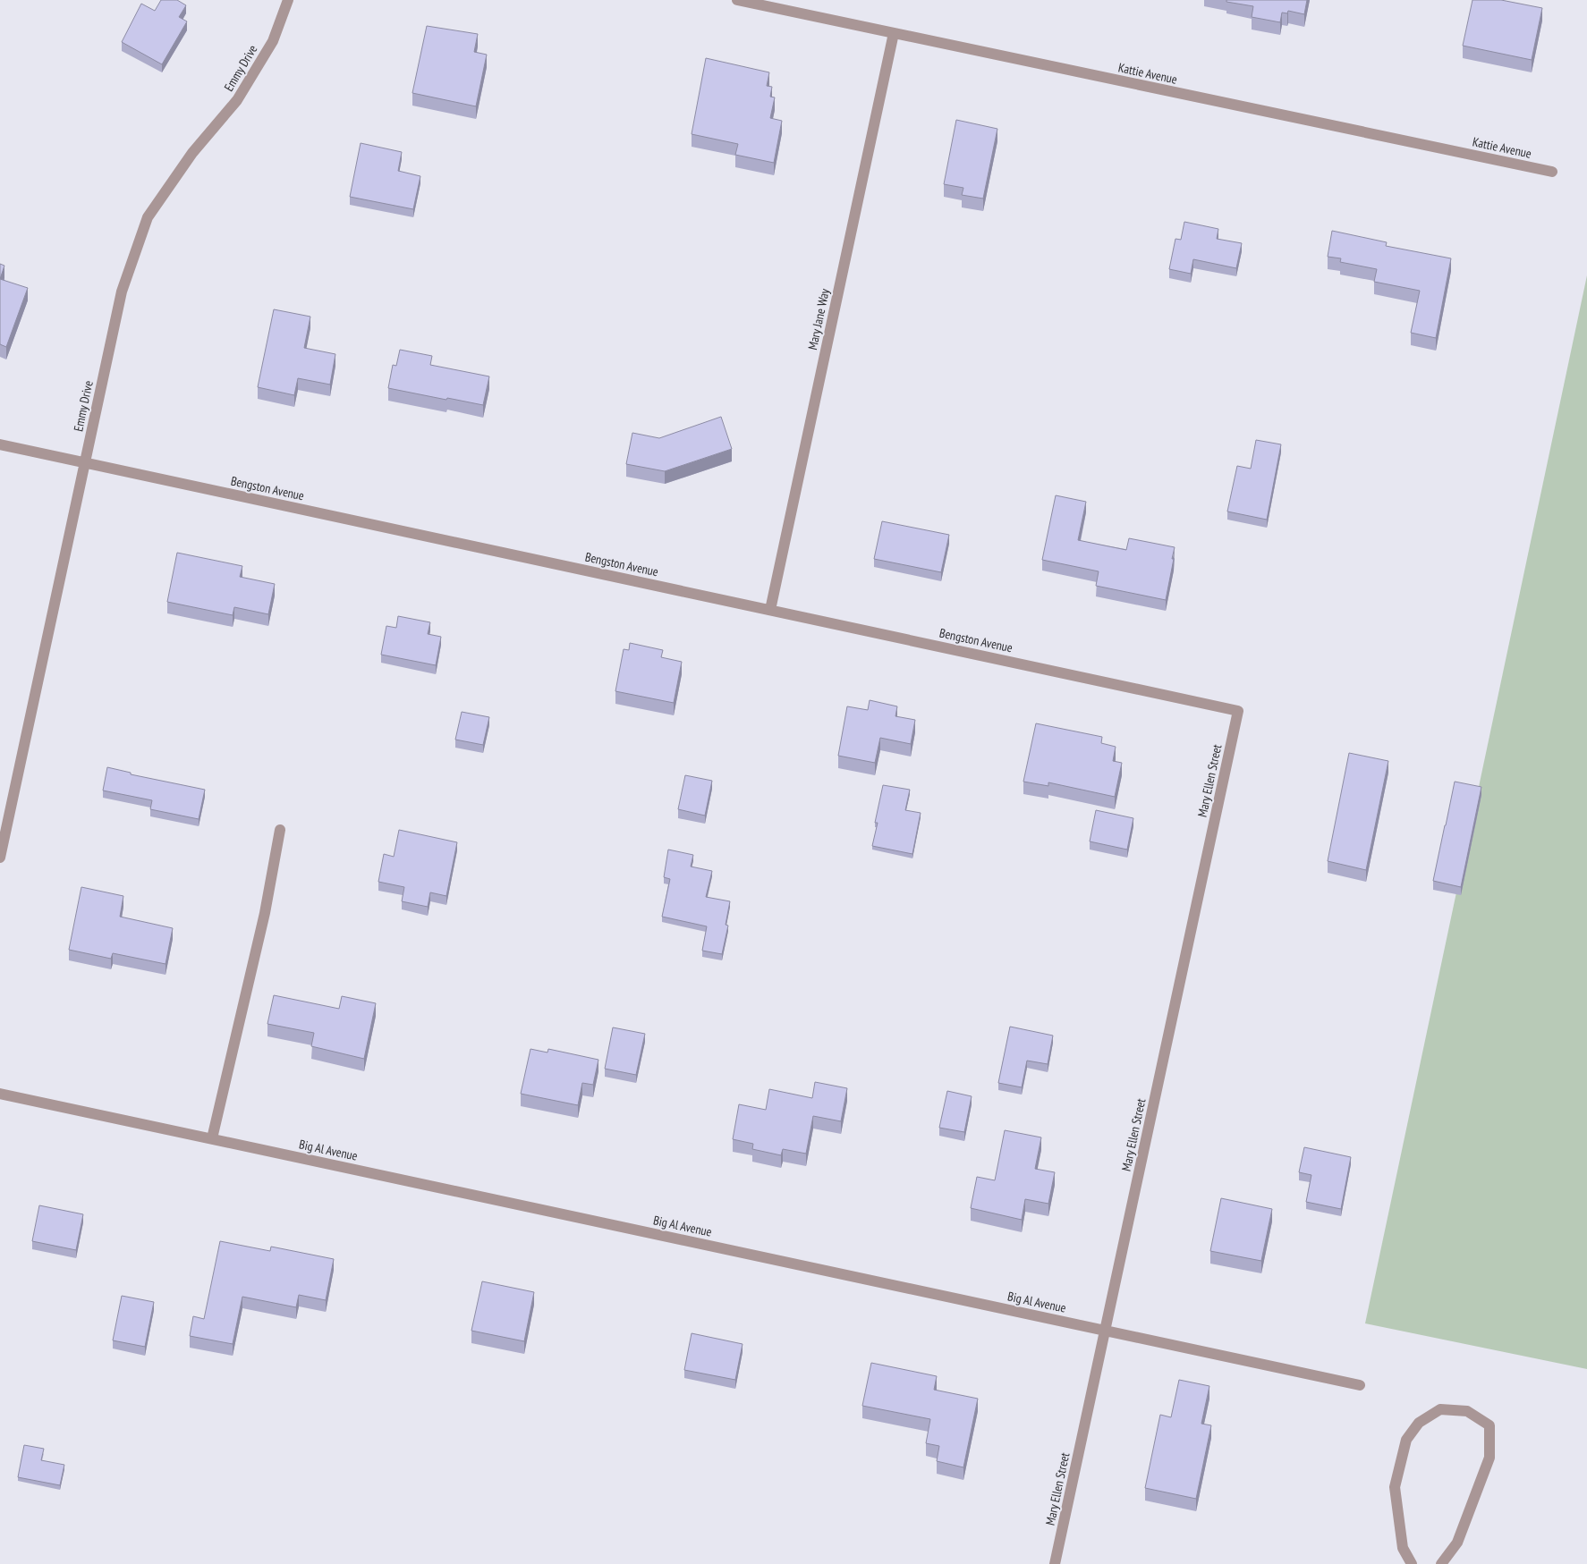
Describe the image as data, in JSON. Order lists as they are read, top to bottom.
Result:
{
  "streets": {
    "street": [
      "Emmy Drive",
      "Kattie Avenue",
      "Mary Jane Way",
      "Bengston Avenue",
      "Mary Ellen Street",
      "Big Al Avenue"
    ]
  },
  "crossings": [
    ["Emmy Drive", "Bengston Avenue"],
    ["Kattie Avenue", "Mary Jane Way"],
    ["Mary Jane Way", "Bengston Avenue"],
    ["Bengston Avenue", "Mary Ellen Street"],
    ["Mary Ellen Street", "Big Al Avenue"]
  ]
}
